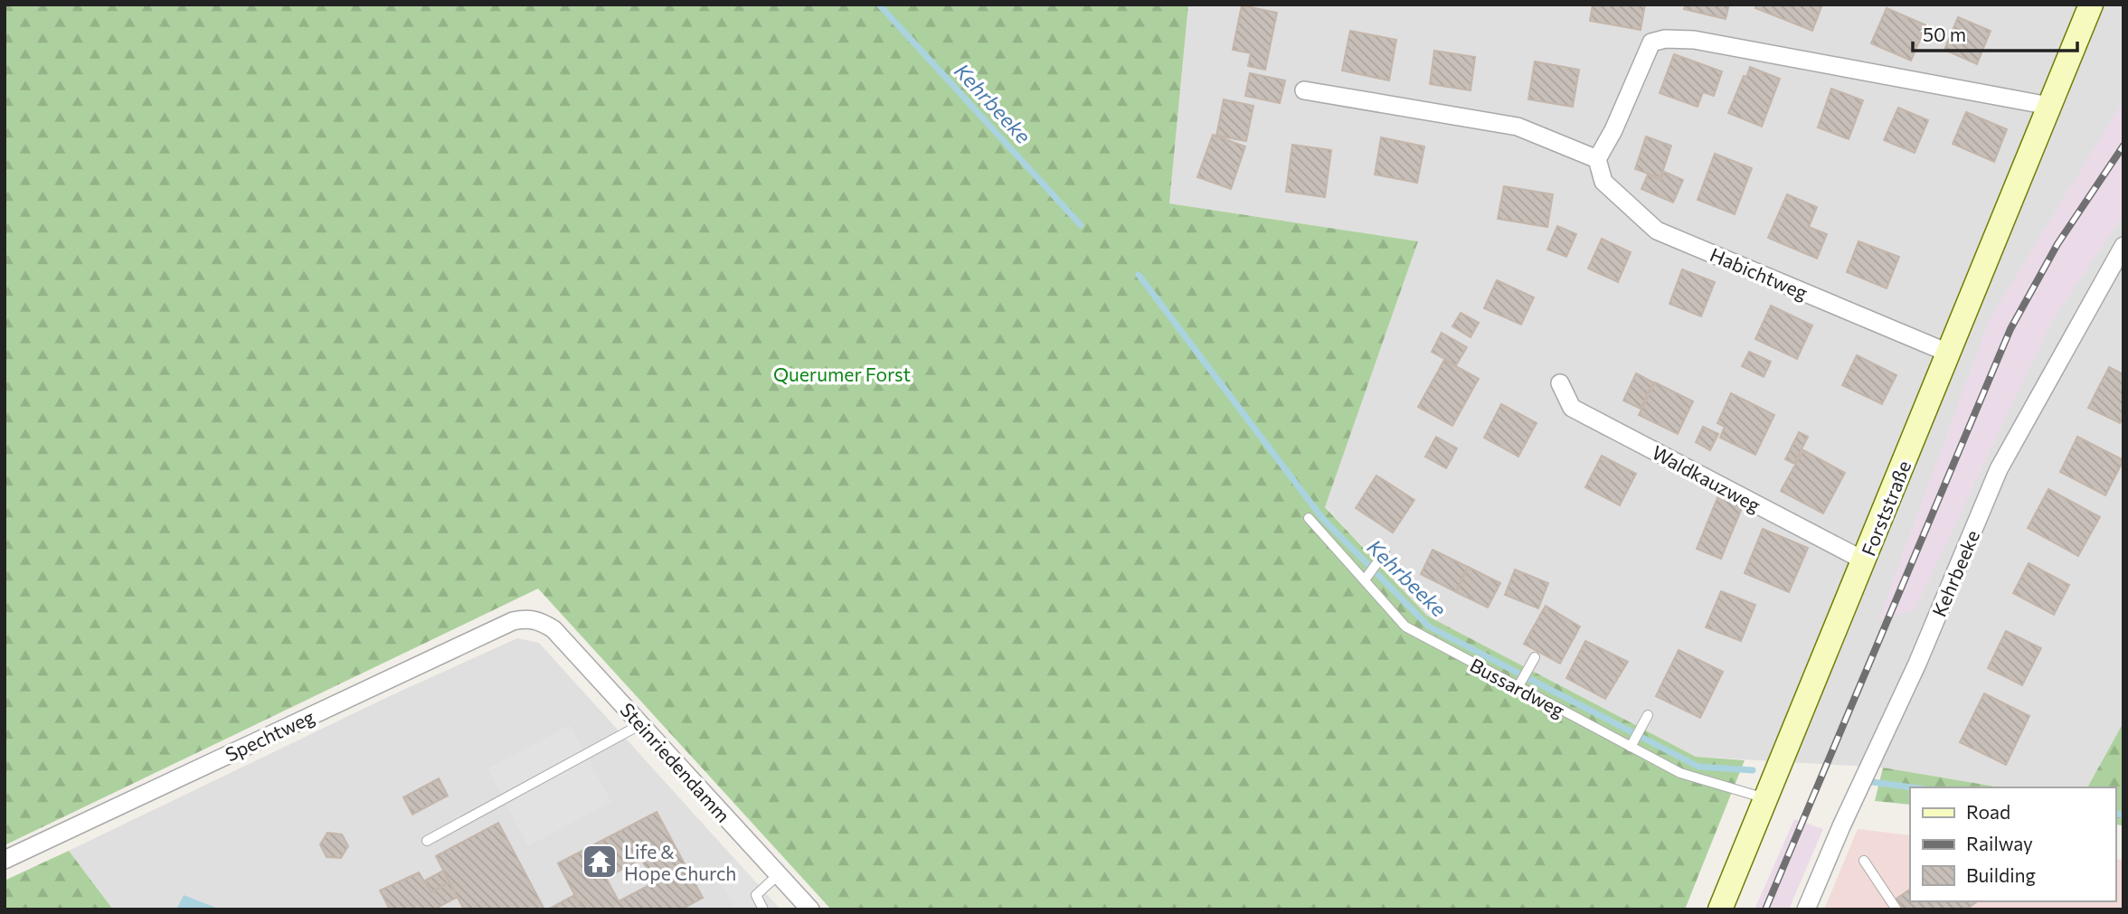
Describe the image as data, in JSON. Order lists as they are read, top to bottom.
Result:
{
  "streets": {
    "main road": ["Forststraße"],
    "street": [
      "Habichtweg",
      "Waldkauzweg",
      "Kehrbeeke",
      "Spechtweg",
      "Steinriedendamm"
    ],
    "lane": ["Bussardweg"]
  },
  "crossings": [
    ["Habichtweg", "Forststraße"],
    ["Waldkauzweg", "Forststraße"],
    ["Forststraße", "Bussardweg"],
    ["Spechtweg", "Steinriedendamm"]
  ],
  "water": ["Kehrbeeke"],
  "parks": ["Querumer Forst"],
  "places": {
    "temple": ["Life & Hope Church"]
  },
  "legend": ["Road", "Railway", "Building"],
  "scale_bar": "50 m"
}
